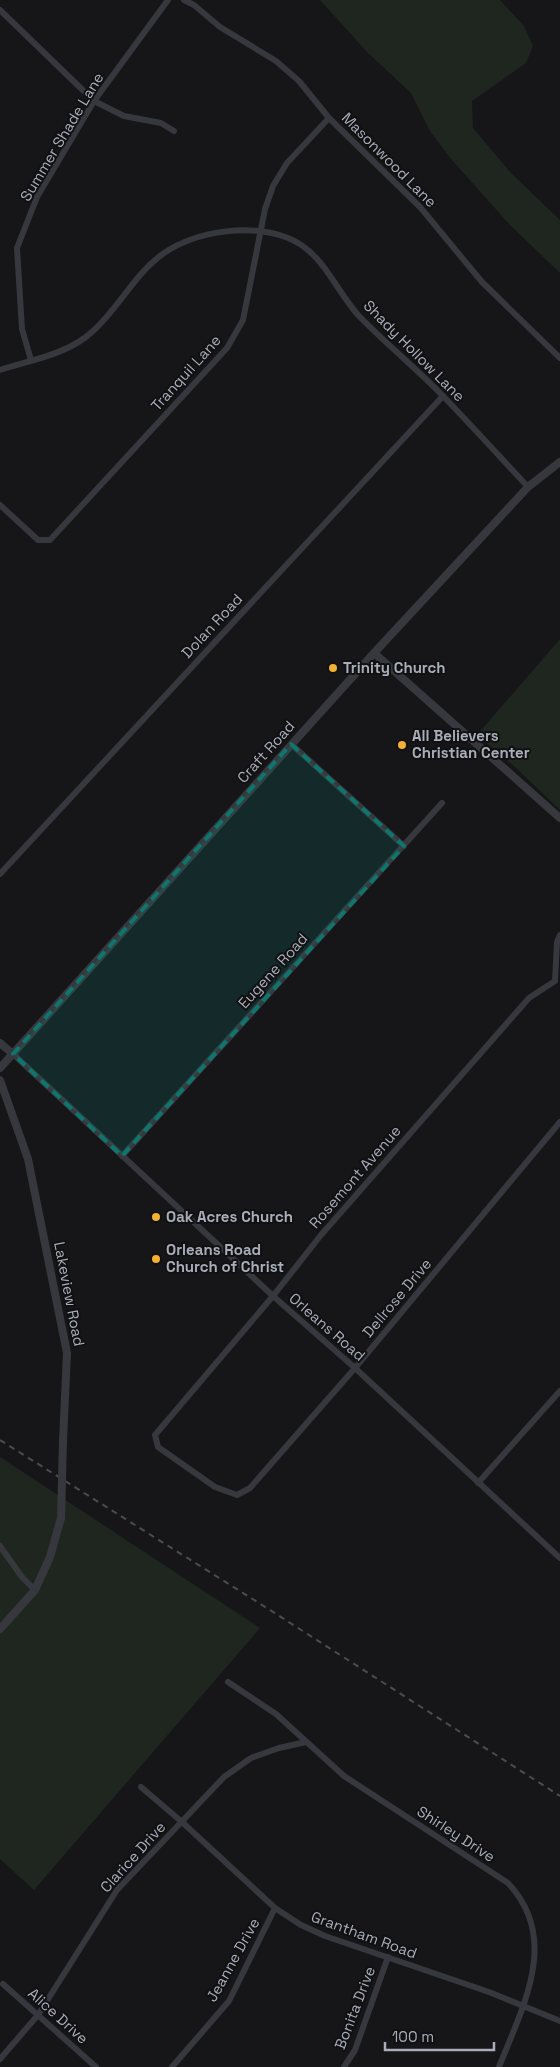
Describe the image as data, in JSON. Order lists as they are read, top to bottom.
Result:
{
  "streets": {
    "street": [
      "Summer Shade Lane",
      "Masonwood Lane",
      "Shady Hollow Lane",
      "Tranquil Lane",
      "Dolan Road",
      "Craft Road",
      "Eugene Road",
      "Rosemont Avenue",
      "Lakeview Road",
      "Dellrose Drive",
      "Orleans Road",
      "Shirley Drive",
      "Clarice Drive",
      "Grantham Road",
      "Jeanne Drive",
      "Bonita Drive",
      "Alice Drive"
    ]
  },
  "crossings": [
    ["Summer Shade Lane", "Shady Hollow Lane"],
    ["Masonwood Lane", "Tranquil Lane"],
    ["Shady Hollow Lane", "Tranquil Lane"],
    ["Shady Hollow Lane", "Dolan Road"],
    ["Shady Hollow Lane", "Craft Road"],
    ["Craft Road", "Orleans Road"],
    ["Eugene Road", "Orleans Road"],
    ["Rosemont Avenue", "Dellrose Drive"],
    ["Rosemont Avenue", "Orleans Road"],
    ["Dellrose Drive", "Orleans Road"],
    ["Shirley Drive", "Clarice Drive"],
    ["Clarice Drive", "Grantham Road"],
    ["Clarice Drive", "Alice Drive"],
    ["Grantham Road", "Jeanne Drive"],
    ["Grantham Road", "Bonita Drive"]
  ],
  "places": [
    "Trinity Church",
    "All Believers Christian Center",
    "Oak Acres Church",
    "Orleans Road Church of Christ"
  ],
  "scale_bar": "100 m"
}
